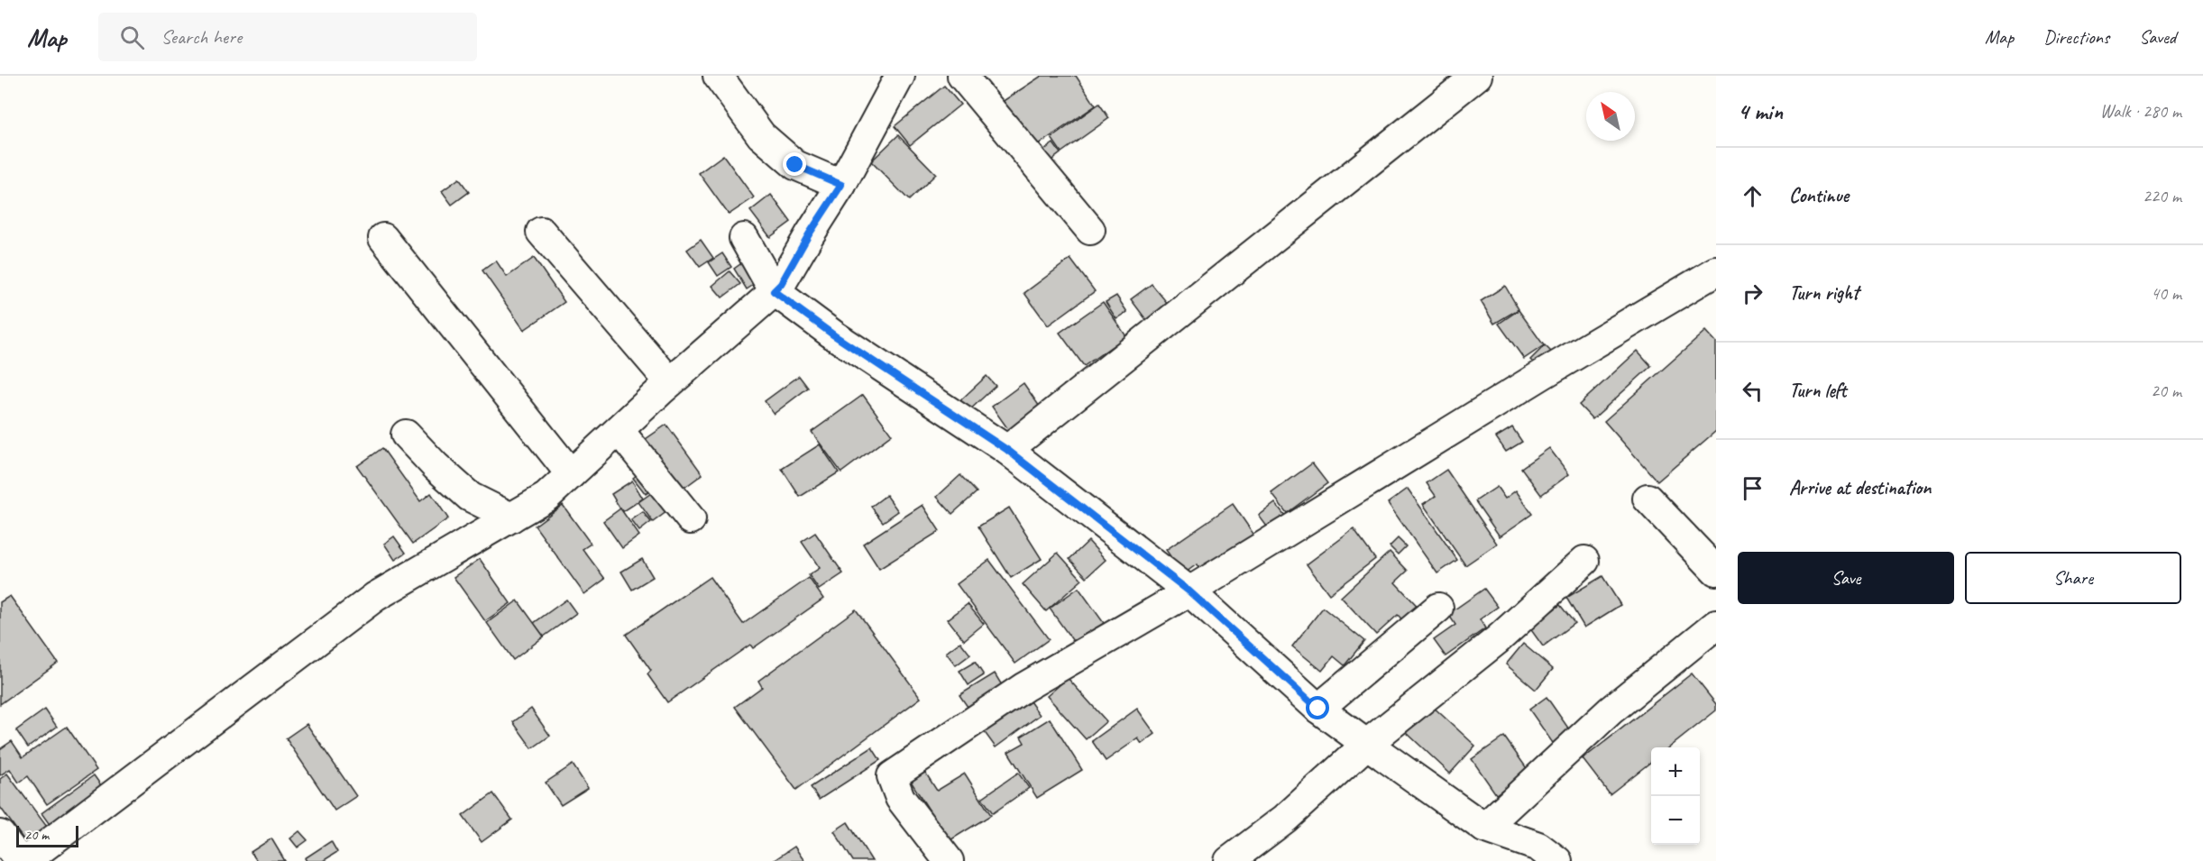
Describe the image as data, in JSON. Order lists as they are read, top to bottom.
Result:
{
  "scale_bar": "20 m",
  "north": "top left",
  "page": {
    "header": "Map",
    "search": "Search here",
    "nav": ["Map", "Directions", "Saved"],
    "heading": ["4 min", "Walk · 280 m"],
    "list": [
      ["Continue", "220 m"],
      ["Turn right", "40 m"],
      ["Turn left", "20 m"],
      "Arrive at destination"
    ],
    "buttons": ["Save", "Share"],
    "map_buttons": ["+", "−"],
    "scale": "20 m"
  }
}
